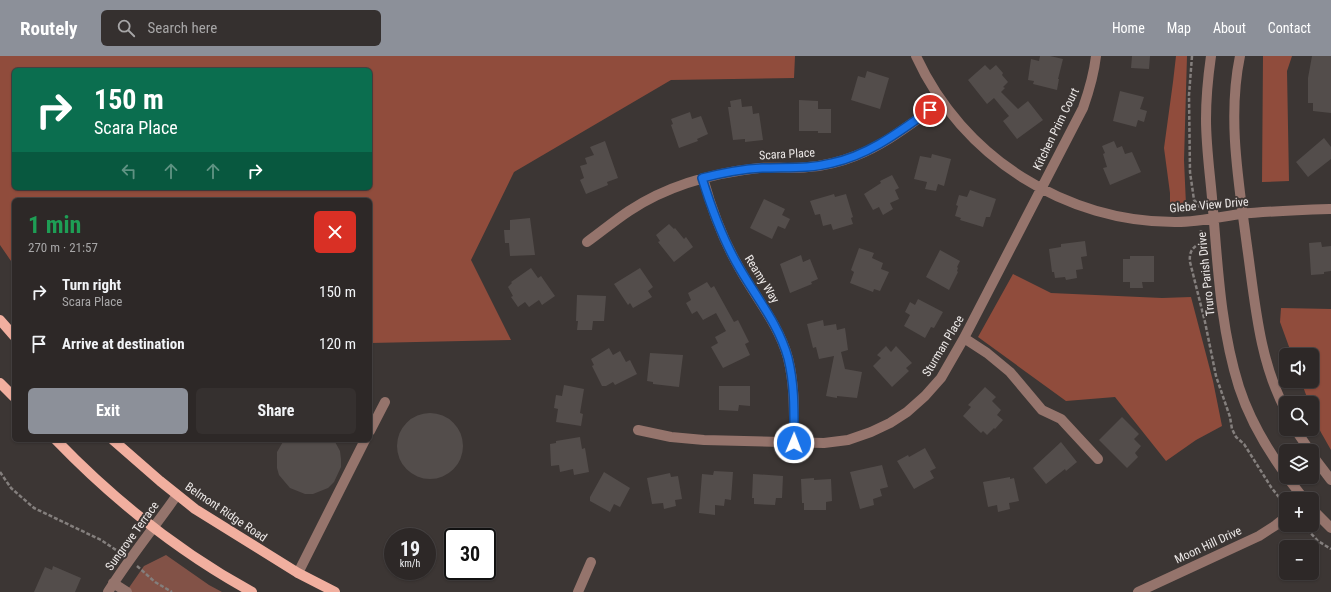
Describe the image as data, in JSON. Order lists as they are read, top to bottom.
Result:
{
  "streets": {
    "main road": ["Belmont Ridge Road"],
    "street": [
      "Kitchen Prim Court",
      "Scara Place",
      "Glebe View Drive",
      "Truro Parish Drive",
      "Reamy Way",
      "Sturman Place",
      "Sungrove Terrace",
      "Moon Hill Drive"
    ]
  },
  "crossings": [
    ["Kitchen Prim Court", "Glebe View Drive"],
    ["Kitchen Prim Court", "Sturman Place"],
    ["Scara Place", "Glebe View Drive"],
    ["Scara Place", "Reamy Way"],
    ["Glebe View Drive", "Truro Parish Drive"],
    ["Glebe View Drive", "Sturman Place"],
    ["Reamy Way", "Sturman Place"],
    ["Belmont Ridge Road", "Sungrove Terrace"]
  ],
  "page": {
    "header": "Routely",
    "search": "Search here",
    "nav": [
      "Home",
      "Map",
      "About",
      "Contact"
    ],
    "turn": ["150 m", "Scara Place"],
    "heading": ["1 min", "270 m · 21:57"],
    "list": [
      {
        "name": "Turn right",
        "note": "Scara Place",
        "value": "150 m"
      },
      {
        "name": "Arrive at destination",
        "value": "120 m"
      }
    ],
    "map_buttons": ["+", "−"],
    "buttons": ["Exit", "Share"],
    "speed": "19 km/h",
    "limit": "30"
  }
}
